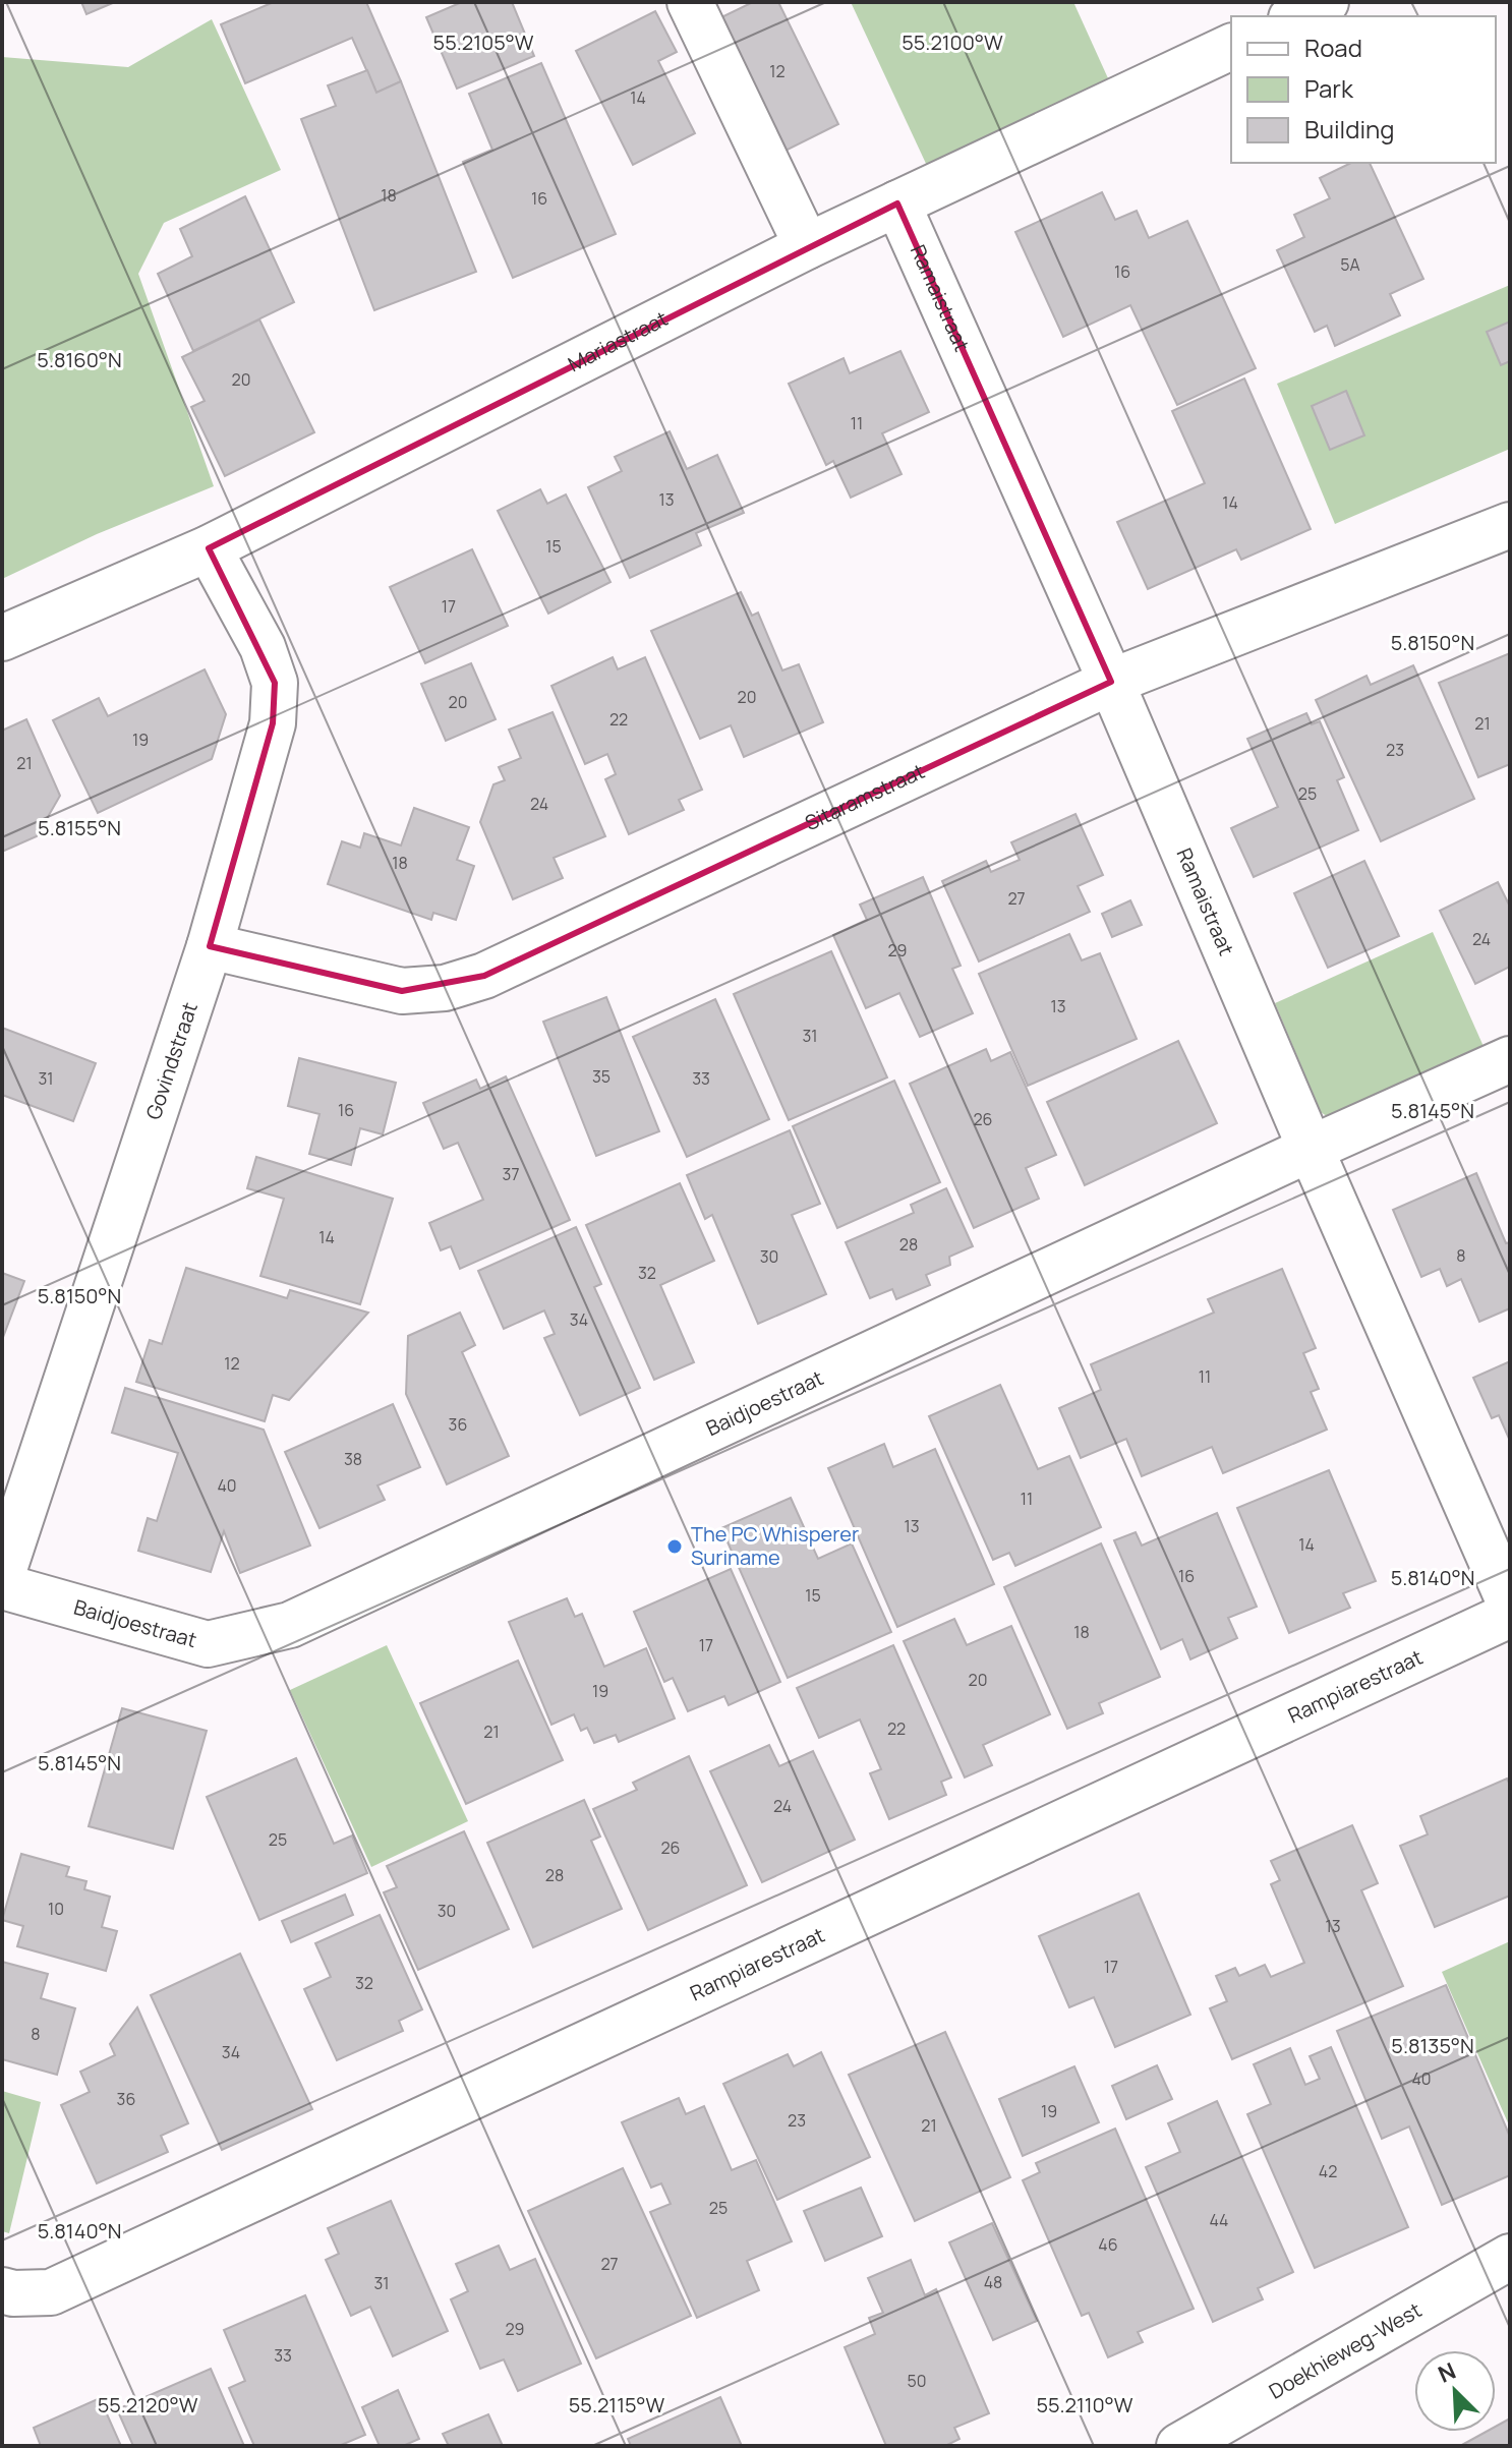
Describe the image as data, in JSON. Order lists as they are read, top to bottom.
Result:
{
  "streets": {
    "street": [
      "Ramaistraat",
      "Mariastraat",
      "Sitaramstraat",
      "Govindstraat",
      "Baidjoestraat",
      "Rampiarestraat",
      "Doekhieweg-West"
    ]
  },
  "crossings": [
    ["Ramaistraat", "Mariastraat"],
    ["Ramaistraat", "Sitaramstraat"],
    ["Ramaistraat", "Baidjoestraat"],
    ["Mariastraat", "Govindstraat"],
    ["Sitaramstraat", "Govindstraat"]
  ],
  "places": ["The PC Whisperer Suriname"],
  "house_numbers": [
    "12",
    "14",
    "18",
    "16",
    "5A",
    "16",
    "20",
    "11",
    "13",
    "14",
    "15",
    "17",
    "20",
    "20",
    "22",
    "21",
    "19",
    "23",
    "21",
    "25",
    "24",
    "18",
    "27",
    "24",
    "29",
    "13",
    "31",
    "35",
    "31",
    "33",
    "16",
    "26",
    "37",
    "14",
    "28",
    "8",
    "30",
    "32",
    "34",
    "12",
    "11",
    "36",
    "38",
    "40",
    "11",
    "13",
    "14",
    "16",
    "15",
    "18",
    "17",
    "20",
    "19",
    "22",
    "21",
    "24",
    "25",
    "26",
    "28",
    "10",
    "30",
    "13",
    "17",
    "32",
    "8",
    "34",
    "40",
    "36",
    "19",
    "23",
    "21",
    "42",
    "25",
    "44",
    "46",
    "27",
    "48",
    "31",
    "29",
    "33",
    "50"
  ],
  "legend": ["Road", "Park", "Building"],
  "north": "top left",
  "coordinates": [
    "55.2105°W",
    "55.2100°W",
    "5.8160°N",
    "5.8150°N",
    "5.8155°N",
    "5.8145°N",
    "5.8140°N",
    "5.8135°N",
    "55.2120°W",
    "55.2115°W",
    "55.2110°W"
  ]
}
